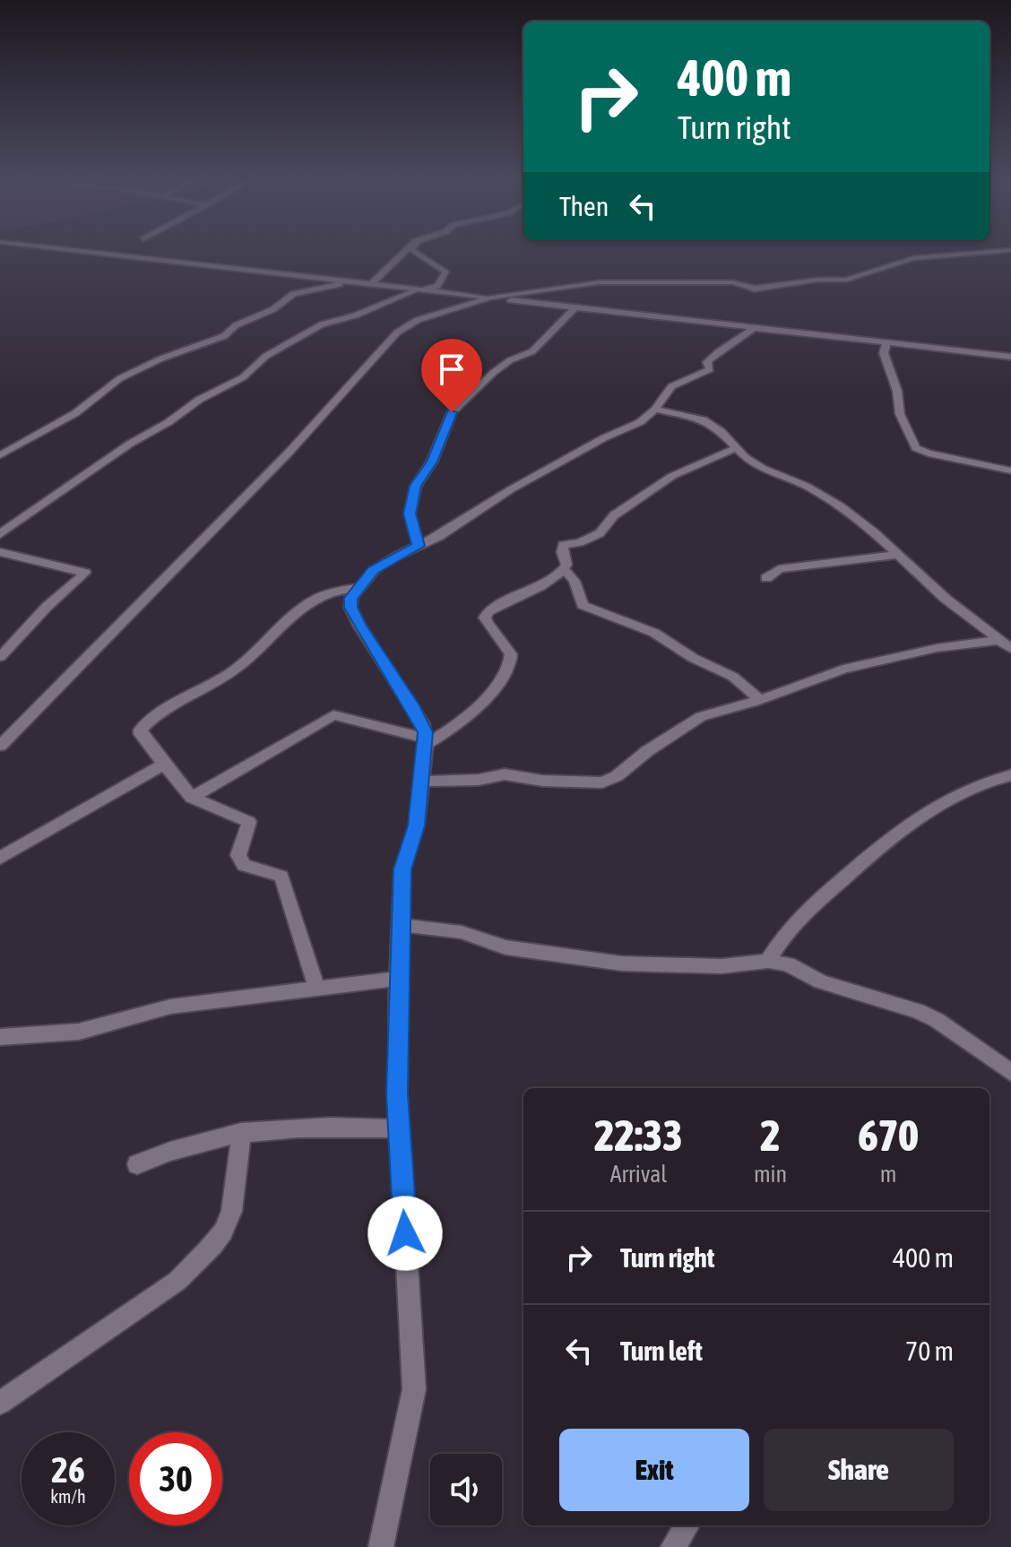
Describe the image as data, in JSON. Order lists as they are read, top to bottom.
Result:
{
  "page": {
    "turn": ["400 m", "Turn right"],
    "then": "Then",
    "eta": [
      "22:33",
      "Arrival",
      "2",
      "min",
      "670",
      "m"
    ],
    "list": [
      {
        "name": "Turn right",
        "value": "400 m"
      },
      {
        "name": "Turn left",
        "value": "70 m"
      }
    ],
    "buttons": ["Exit", "Share"],
    "speed": "26 km/h",
    "limit": "30"
  }
}
